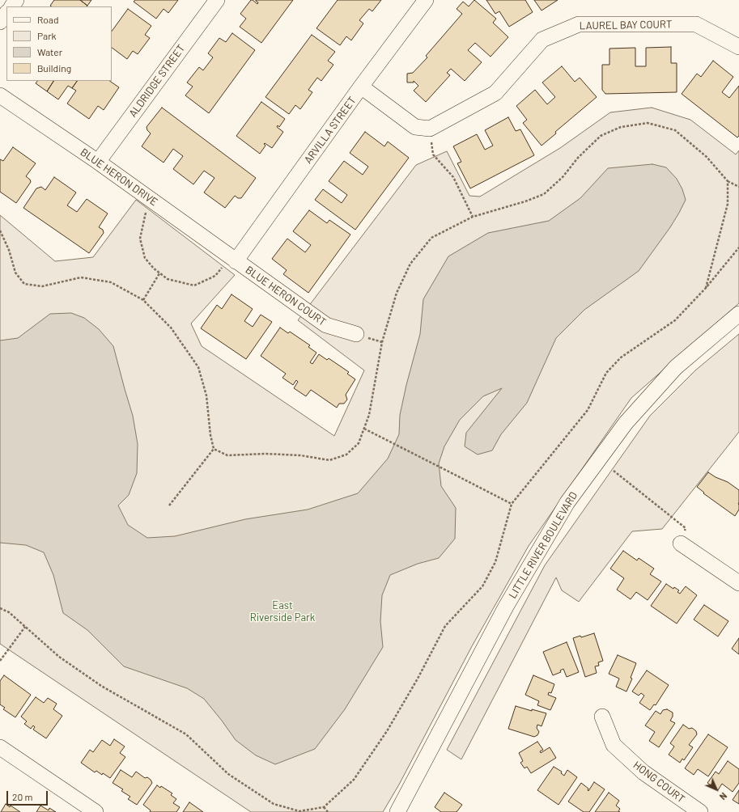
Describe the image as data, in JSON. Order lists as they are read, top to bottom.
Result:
{
  "streets": {
    "street": [
      "LAUREL BAY COURT",
      "ALDRIDGE STREET",
      "ARVILLA STREET",
      "BLUE HERON DRIVE",
      "BLUE HERON COURT",
      "LITTLE RIVER BOULEVARD",
      "HONG COURT"
    ]
  },
  "crossings": [
    ["ALDRIDGE STREET", "BLUE HERON DRIVE"],
    ["ARVILLA STREET", "BLUE HERON DRIVE"],
    ["ARVILLA STREET", "BLUE HERON COURT"],
    ["BLUE HERON DRIVE", "BLUE HERON COURT"]
  ],
  "parks": ["East Riverside Park"],
  "legend": [
    "Road",
    "Park",
    "Water",
    "Building"
  ],
  "scale_bar": "20 m",
  "north": "bottom right"
}
